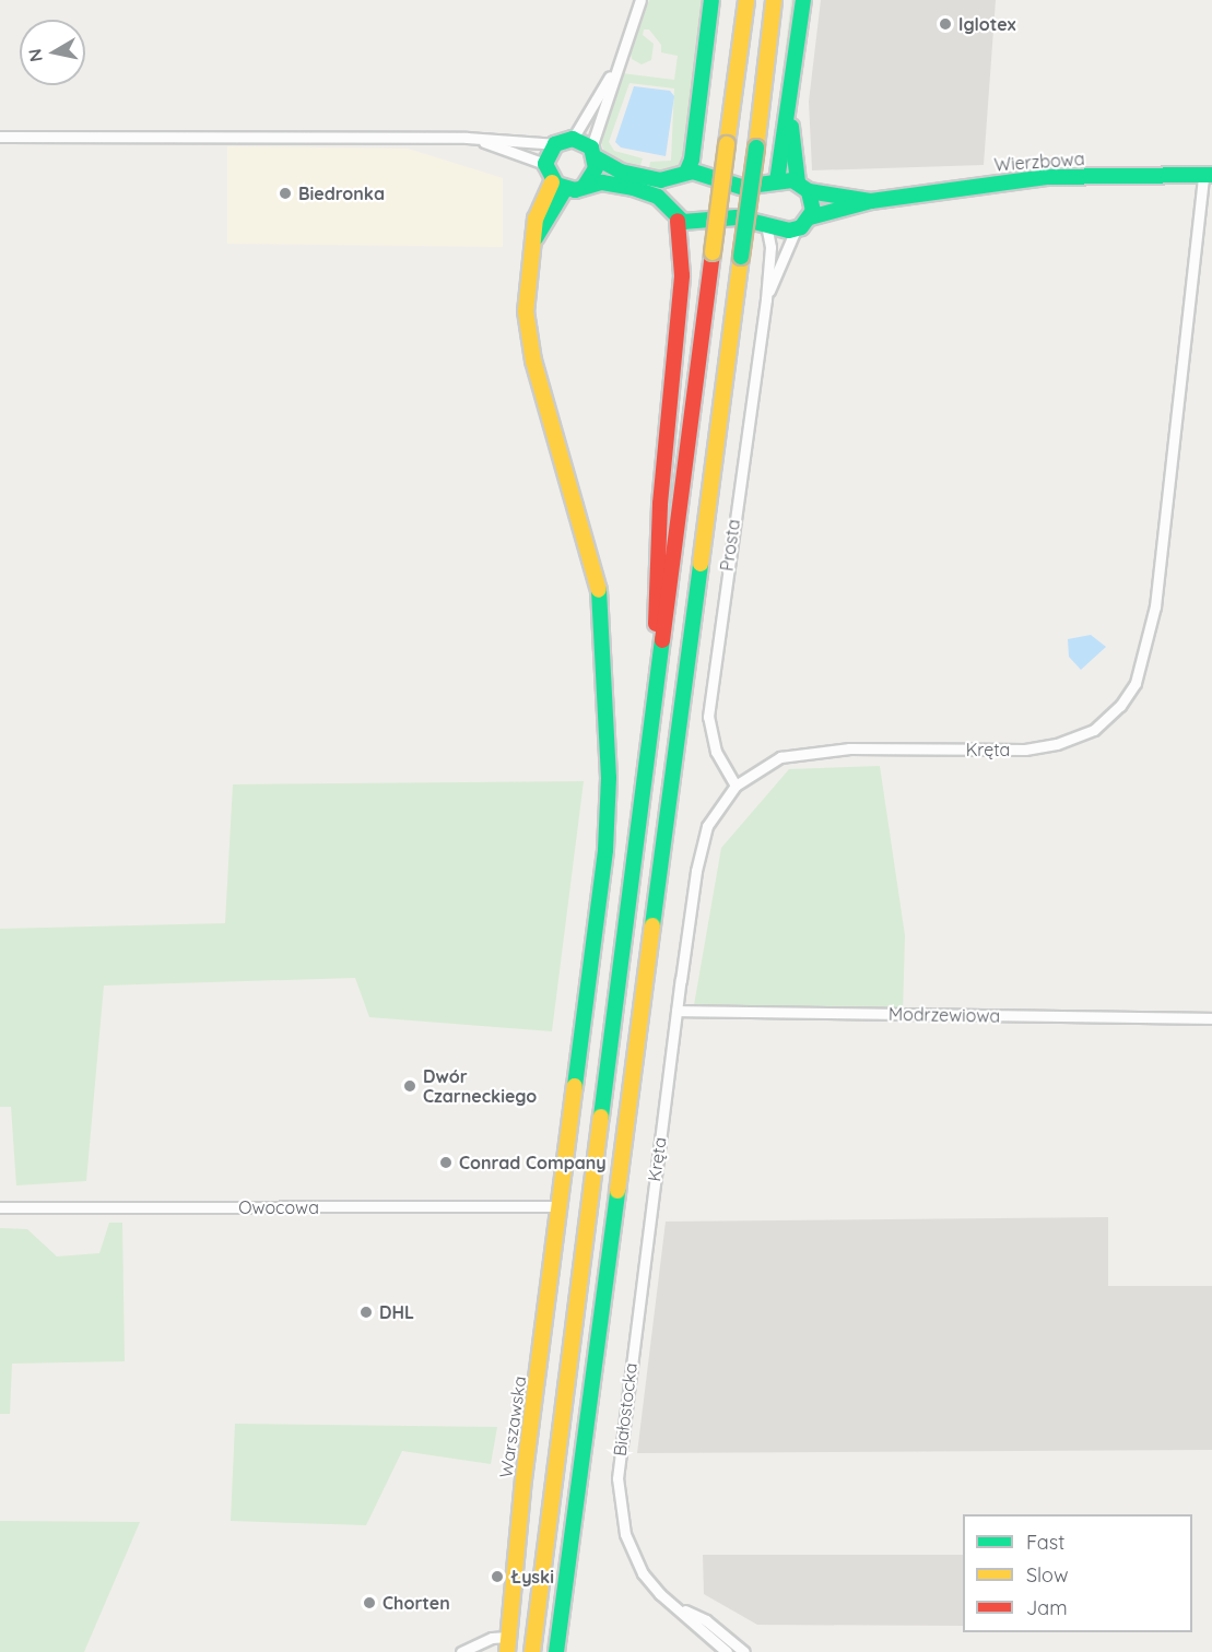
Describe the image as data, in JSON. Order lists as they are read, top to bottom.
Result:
{
  "streets": {
    "main road": ["Wierzbowa", "Warszawska"],
    "street": [
      "Prosta",
      "Kręta",
      "Modrzewiowa",
      "Owocowa",
      "Białostocka"
    ]
  },
  "crossings": [
    ["Wierzbowa", "Kręta"],
    ["Wierzbowa", "Warszawska"],
    ["Prosta", "Kręta"],
    ["Kręta", "Modrzewiowa"],
    ["Kręta", "Białostocka"],
    ["Owocowa", "Warszawska"]
  ],
  "places": [
    "Iglotex",
    "Biedronka",
    "Dwór Czarneckiego",
    "Conrad Company",
    "DHL",
    "Łyski",
    "Chorten"
  ],
  "legend": ["Fast", "Slow", "Jam"],
  "north": "left"
}
